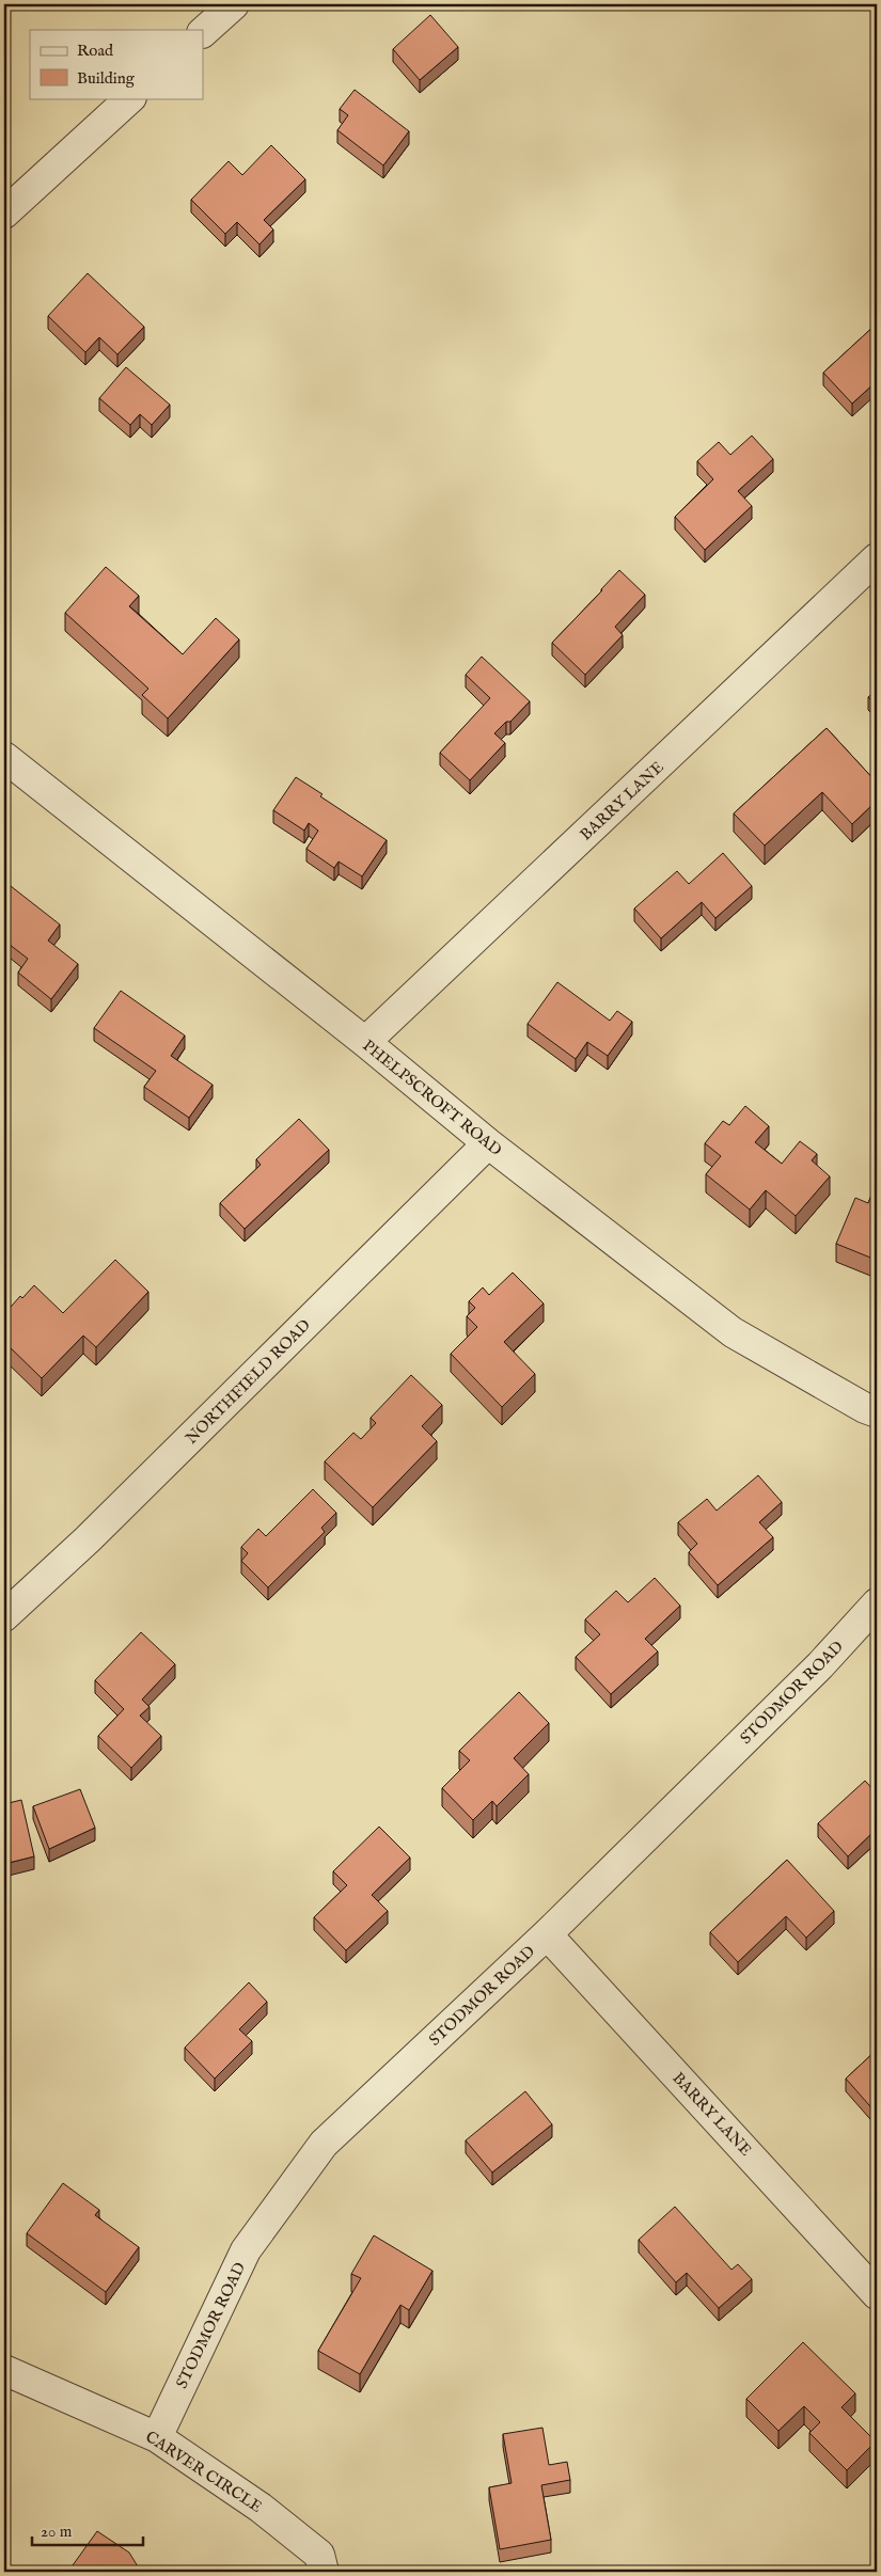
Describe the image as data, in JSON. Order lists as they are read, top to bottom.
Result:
{
  "streets": {
    "street": [
      "BARRY LANE",
      "PHELPSCROFT ROAD",
      "NORTHFIELD ROAD",
      "STODMOR ROAD",
      "CARVER CIRCLE"
    ]
  },
  "crossings": [
    ["BARRY LANE", "PHELPSCROFT ROAD"],
    ["BARRY LANE", "STODMOR ROAD"],
    ["PHELPSCROFT ROAD", "NORTHFIELD ROAD"],
    ["STODMOR ROAD", "CARVER CIRCLE"]
  ],
  "legend": ["Road", "Building"],
  "scale_bar": "20 m"
}
